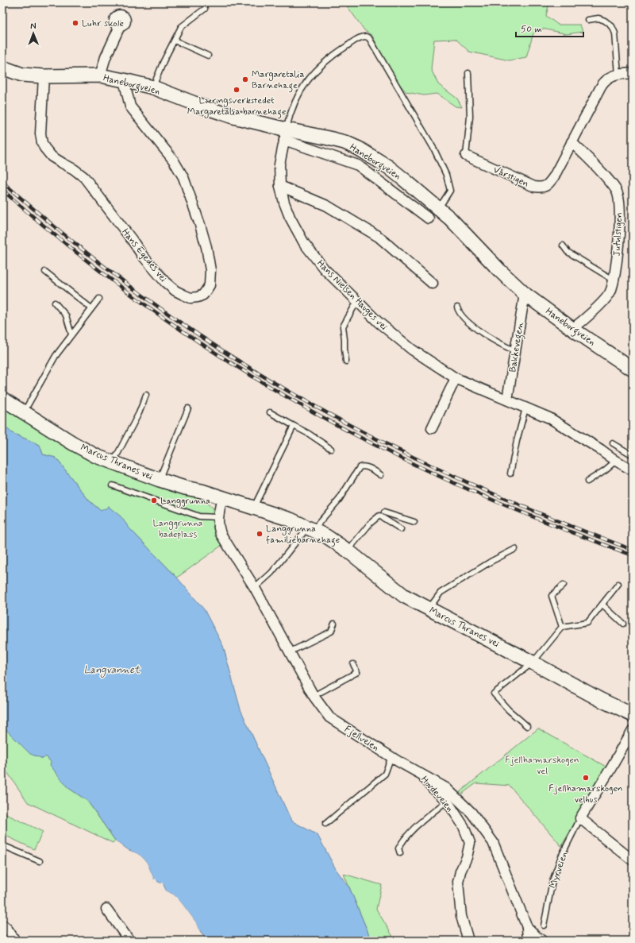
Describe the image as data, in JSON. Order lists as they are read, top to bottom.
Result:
{
  "streets": {
    "street": [
      "Haneborgveien",
      "Vårstigen",
      "Jutulstigen",
      "Hans Egedes vei",
      "Hans Nielsen Hauges vei",
      "Bakkevegen",
      "Marcus Thranes vei",
      "Fjellveien",
      "Hovdeveien",
      "Myrveien"
    ]
  },
  "crossings": [
    ["Haneborgveien", "Jutulstigen"],
    ["Haneborgveien", "Hans Egedes vei"],
    ["Haneborgveien", "Hans Nielsen Hauges vei"],
    ["Haneborgveien", "Bakkevegen"],
    ["Vårstigen", "Jutulstigen"],
    ["Hans Nielsen Hauges vei", "Bakkevegen"],
    ["Marcus Thranes vei", "Fjellveien"],
    ["Fjellveien", "Hovdeveien"]
  ],
  "water": ["Langvannet"],
  "parks": ["Langgrunna badeplass", "Fjellhamarskogen vel"],
  "places": [
    "Luhr skole",
    "Margaretalia Barnehage",
    "Læringsverkstedet Margaretalia barnehage",
    "Langgrunna",
    "Langgrunna familiebarnehage",
    "Fjellhamarskogen velhus"
  ],
  "scale_bar": "50 m",
  "north": "top"
}
